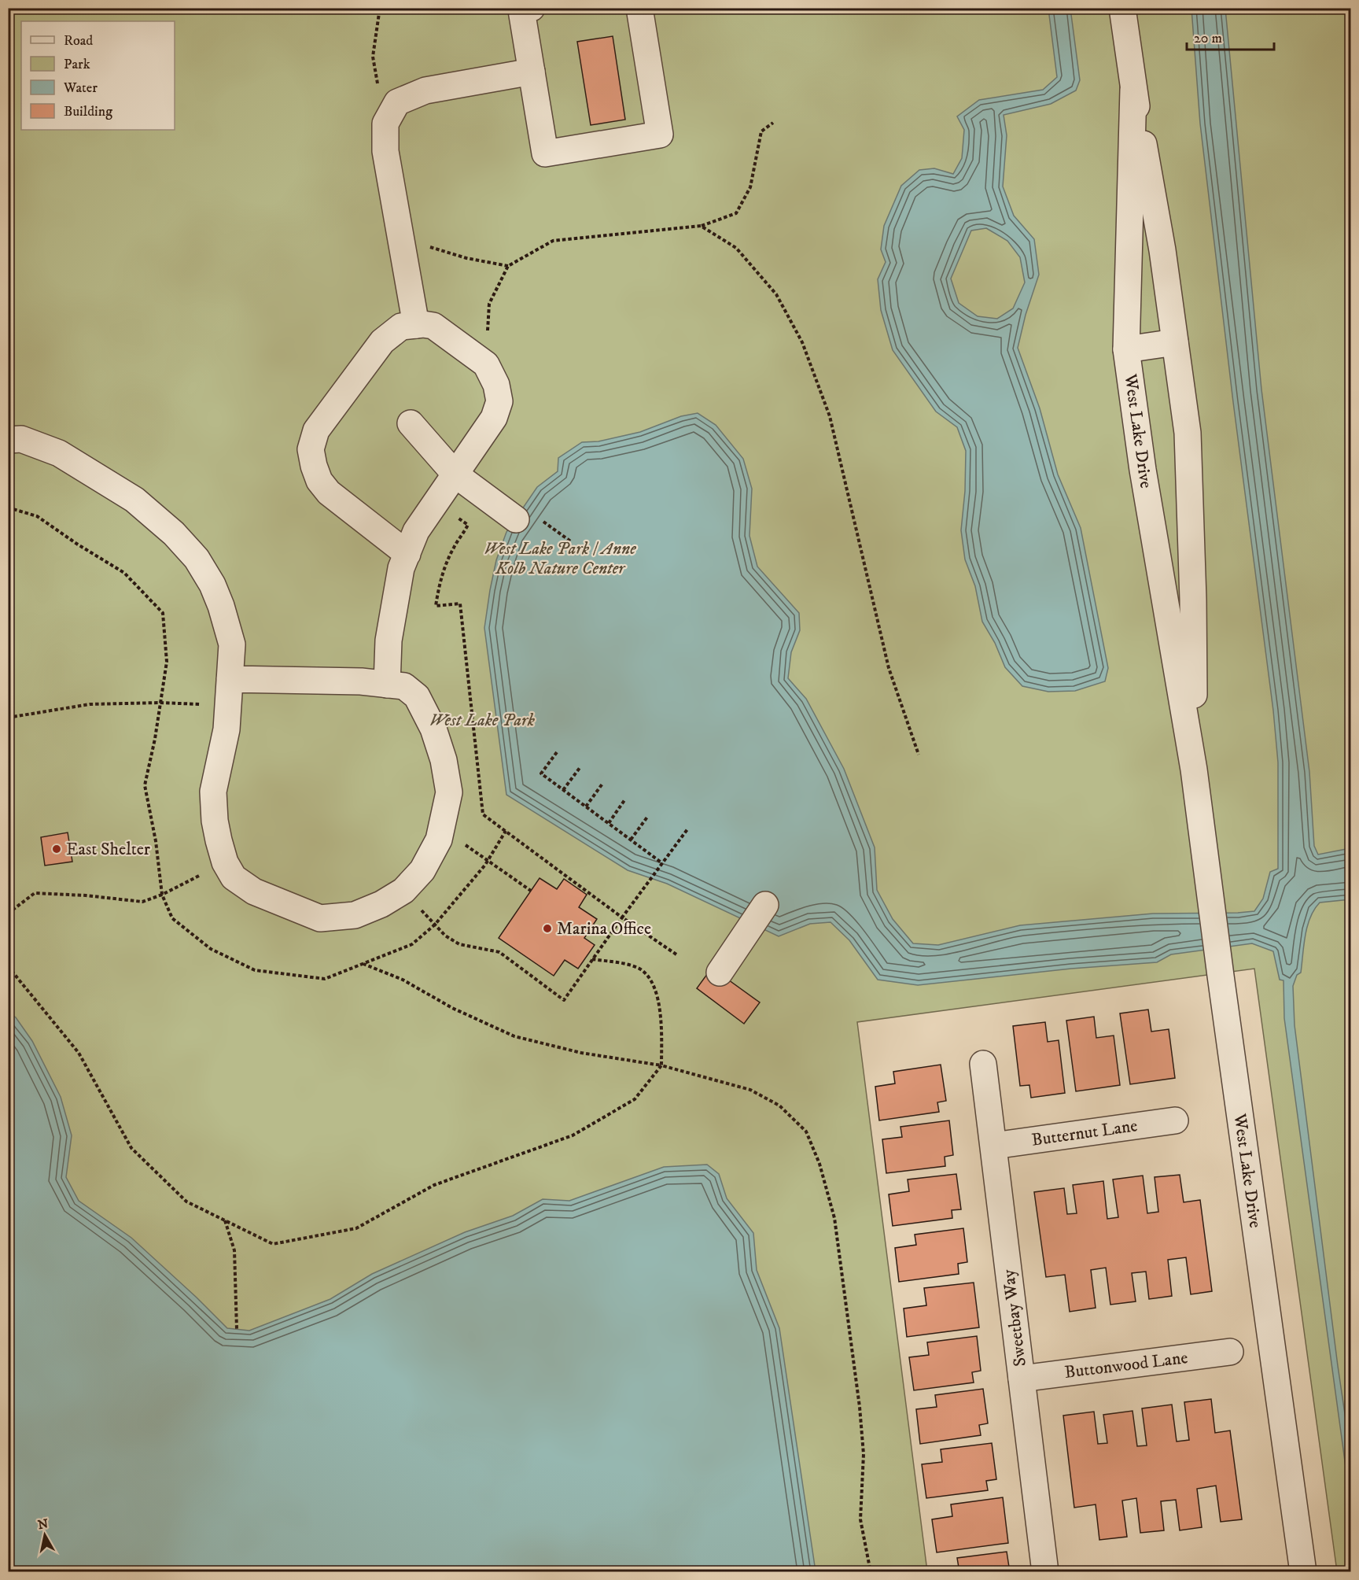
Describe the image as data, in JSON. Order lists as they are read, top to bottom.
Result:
{
  "streets": {
    "street": [
      "West Lake Drive",
      "Butternut Lane",
      "Sweetbay Way",
      "Buttonwood Lane"
    ]
  },
  "crossings": [
    ["Butternut Lane", "Sweetbay Way"],
    ["Sweetbay Way", "Buttonwood Lane"]
  ],
  "parks": ["West Lake Park / Anne Kolb Nature Center", "West Lake Park"],
  "places": ["East Shelter", "Marina Office"],
  "legend": [
    "Road",
    "Park",
    "Water",
    "Building"
  ],
  "scale_bar": "20 m",
  "north": "top"
}
